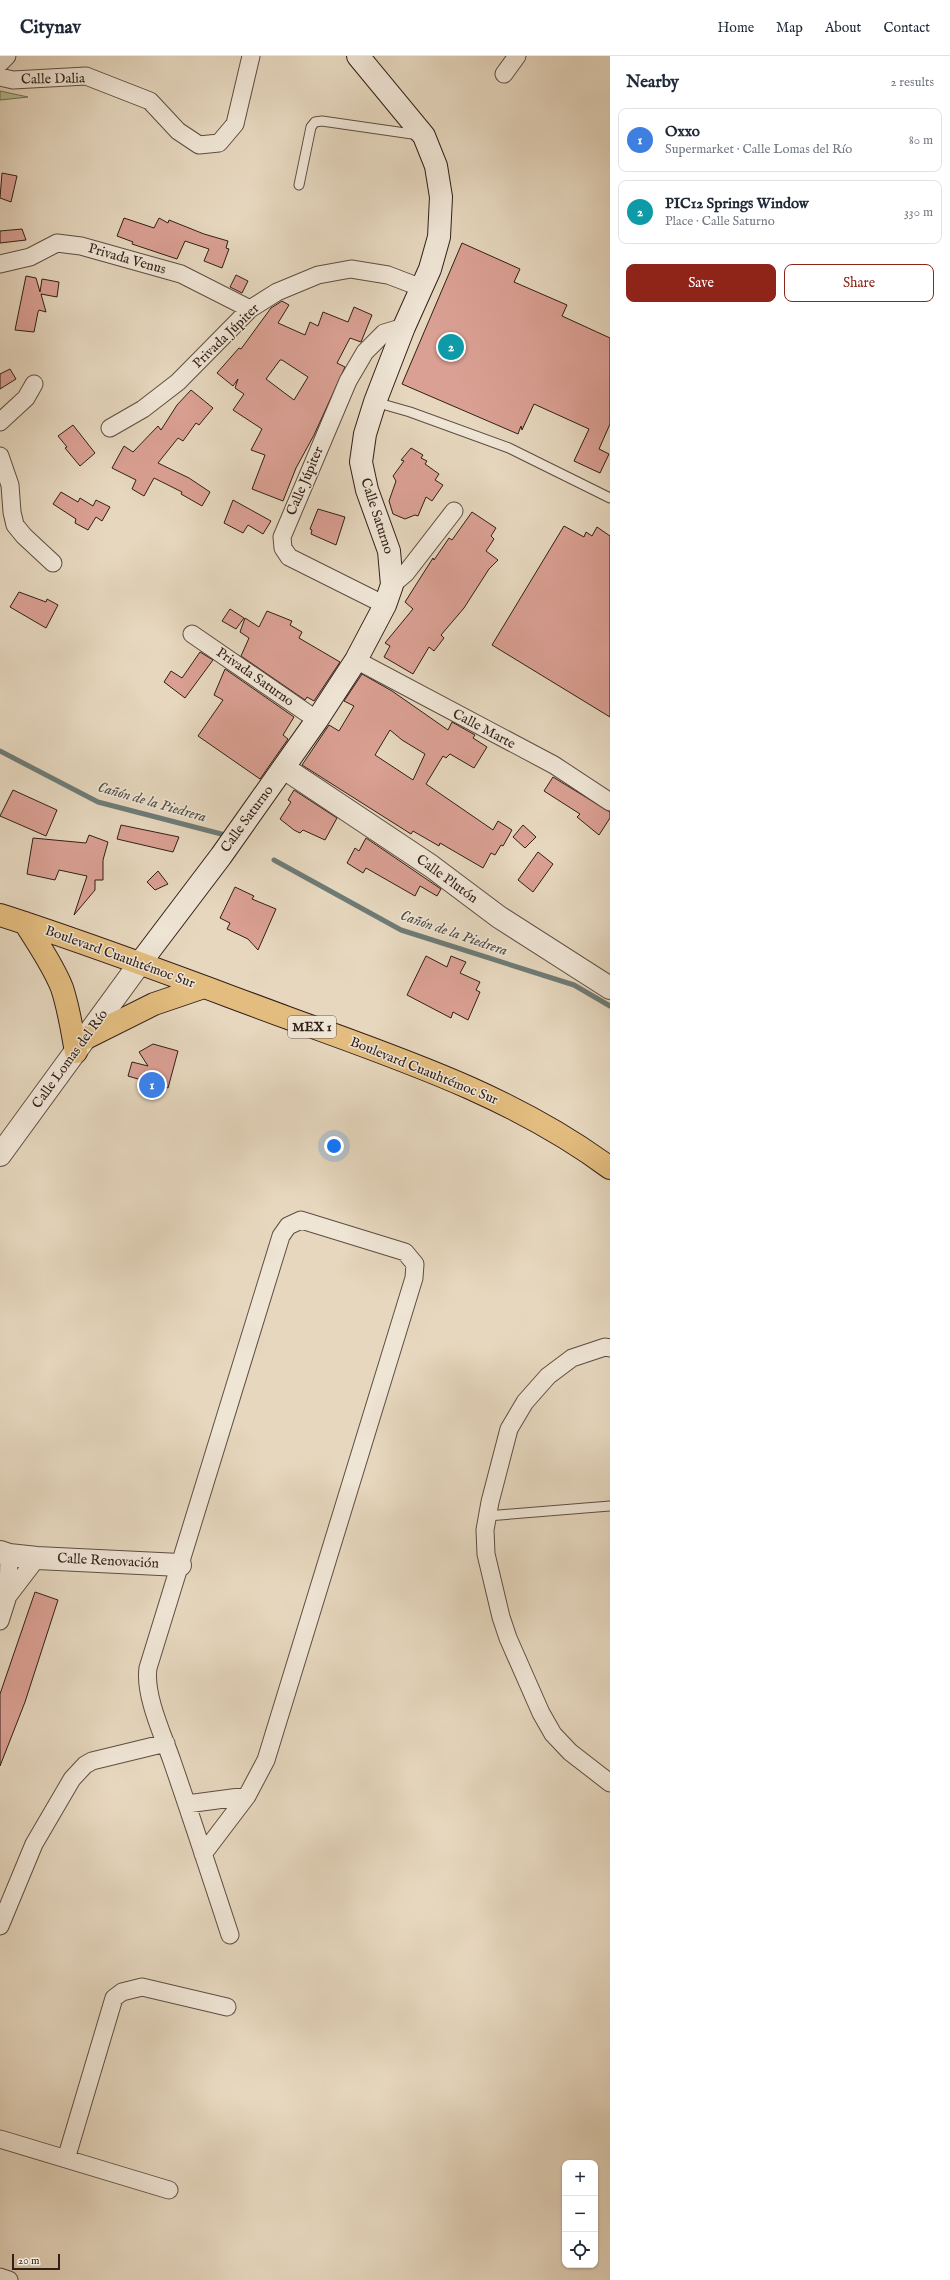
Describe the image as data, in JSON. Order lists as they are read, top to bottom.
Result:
{
  "streets": {
    "main road": [
      "Calle Saturno",
      "Calle Plutón",
      "Boulevard Cuauhtémoc Sur",
      "MEX 1",
      "Calle Lomas del Río",
      "Calle Renovación"
    ],
    "street": [
      "Calle Dalia",
      "Privada Venus",
      "Privada Júpiter",
      "Calle Júpiter",
      "Privada Saturno",
      "Calle Marte"
    ]
  },
  "crossings": [
    ["Privada Venus", "Privada Júpiter"],
    ["Privada Júpiter", "Calle Saturno"],
    ["Calle Júpiter", "Calle Saturno"],
    ["Calle Saturno", "Privada Saturno"],
    ["Calle Saturno", "Calle Marte"],
    ["Calle Saturno", "Calle Plutón"],
    ["Calle Saturno", "Boulevard Cuauhtémoc Sur"],
    ["Calle Saturno", "Calle Lomas del Río"],
    ["Boulevard Cuauhtémoc Sur", "Calle Lomas del Río"]
  ],
  "water": ["Cañón de la Piedrera"],
  "scale_bar": "20 m",
  "page": {
    "header": "Citynav",
    "nav": [
      "Home",
      "Map",
      "About",
      "Contact"
    ],
    "heading": ["Nearby", "2 results"],
    "list": [
      {
        "mark": "1",
        "name": "Oxxo",
        "note": "Supermarket · Calle Lomas del Río",
        "value": "80 m"
      },
      {
        "mark": "2",
        "name": "PIC12 Springs Window",
        "note": "Place · Calle Saturno",
        "value": "330 m"
      }
    ],
    "buttons": ["Save", "Share"],
    "pins": ["2", "1"],
    "map_buttons": ["+", "−"],
    "scale": "20 m"
  }
}
